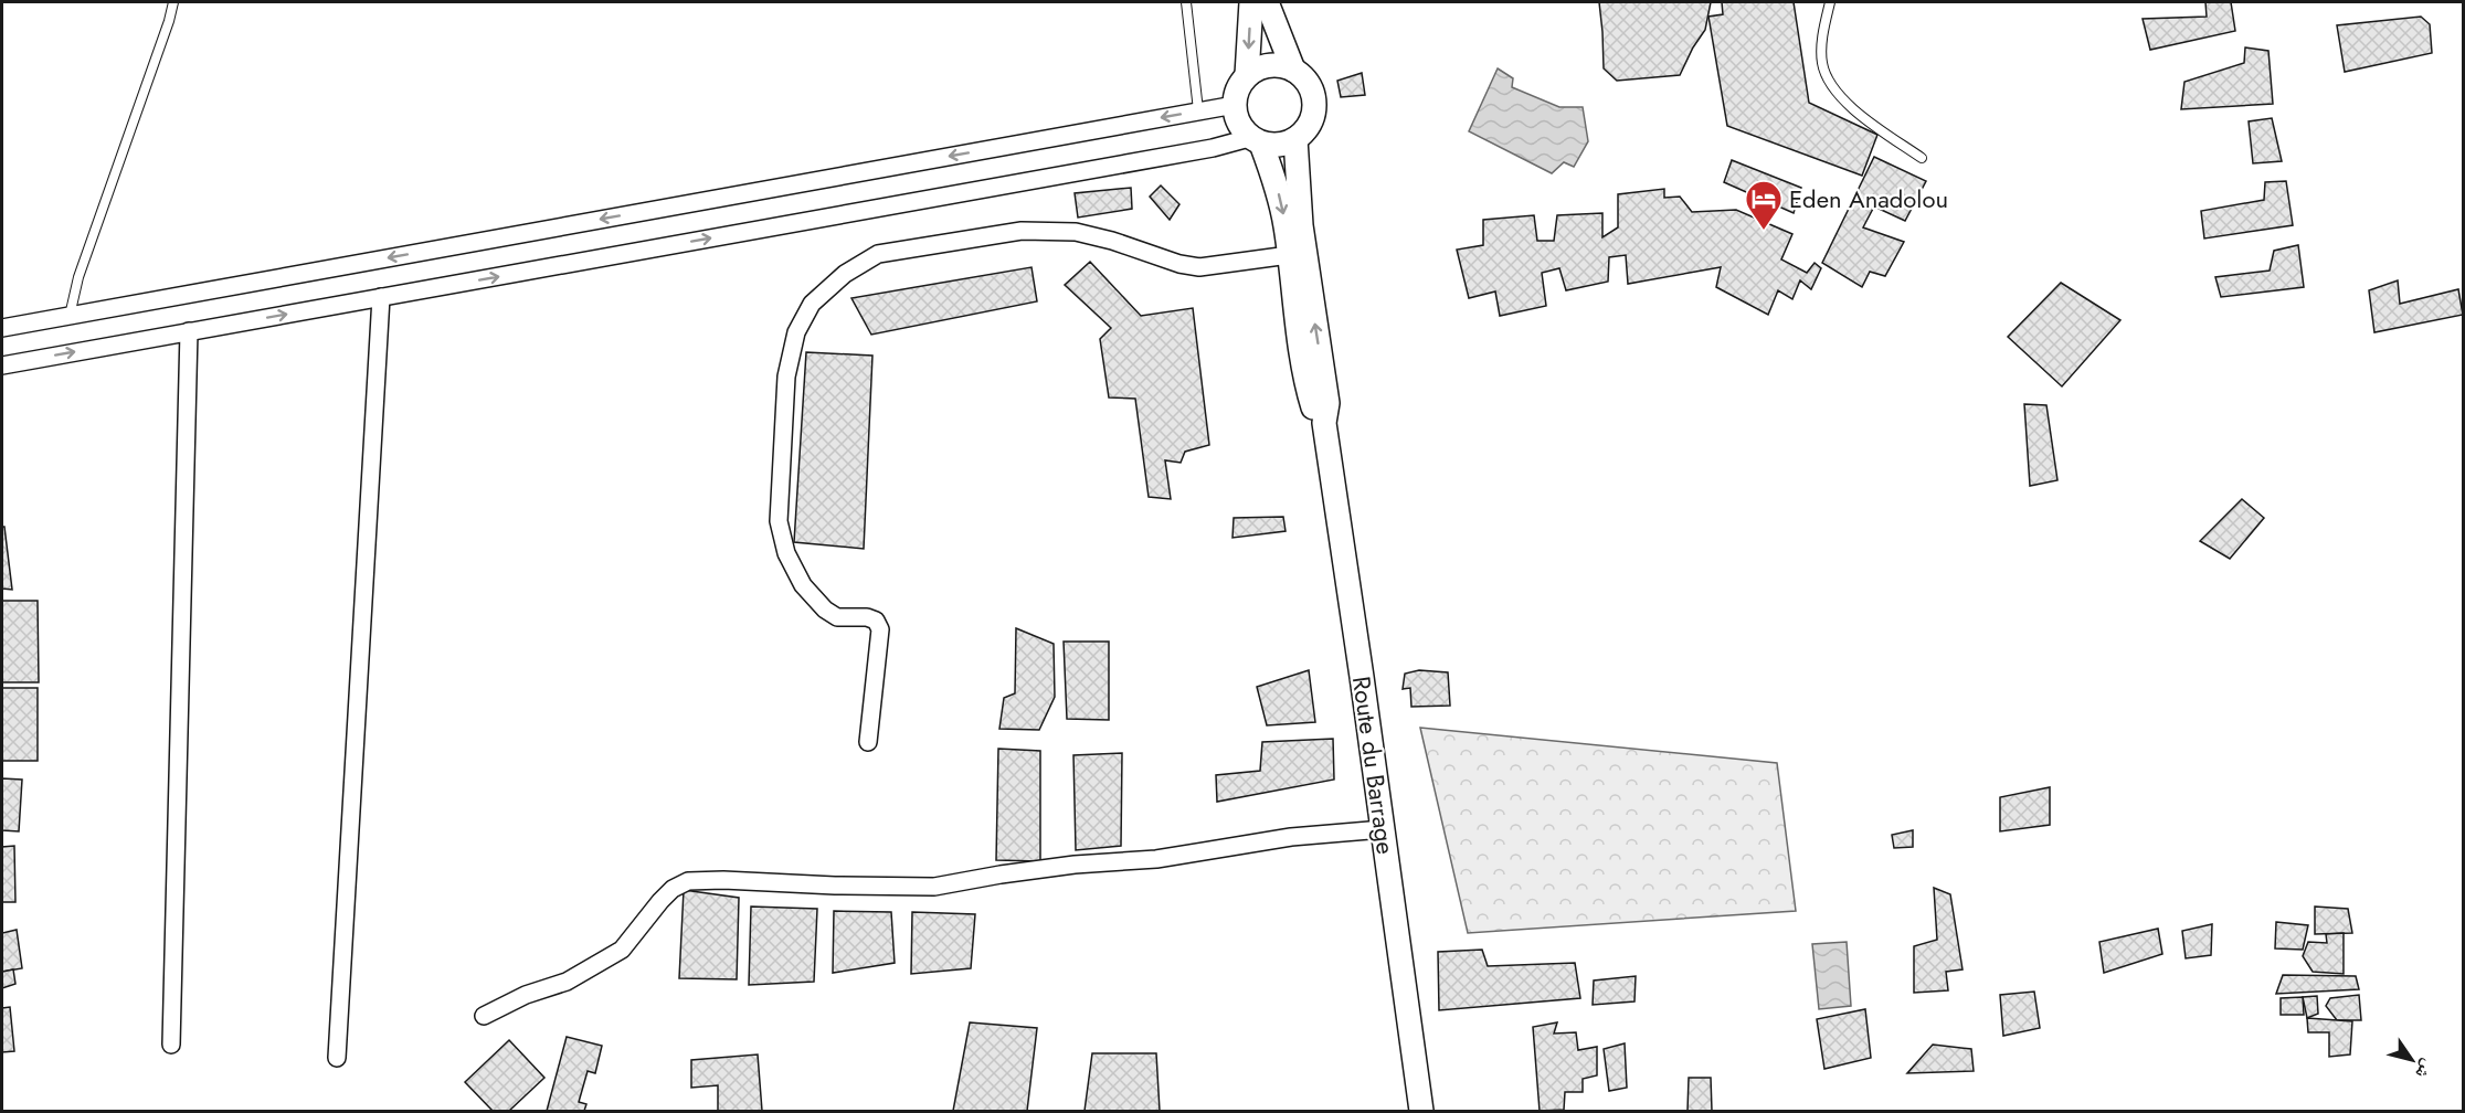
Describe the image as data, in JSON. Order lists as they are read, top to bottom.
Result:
{
  "streets": {
    "main road": ["Route du Barrage"]
  },
  "places": {
    "hotel": ["Eden Anadolou"]
  },
  "north": "bottom right"
}
